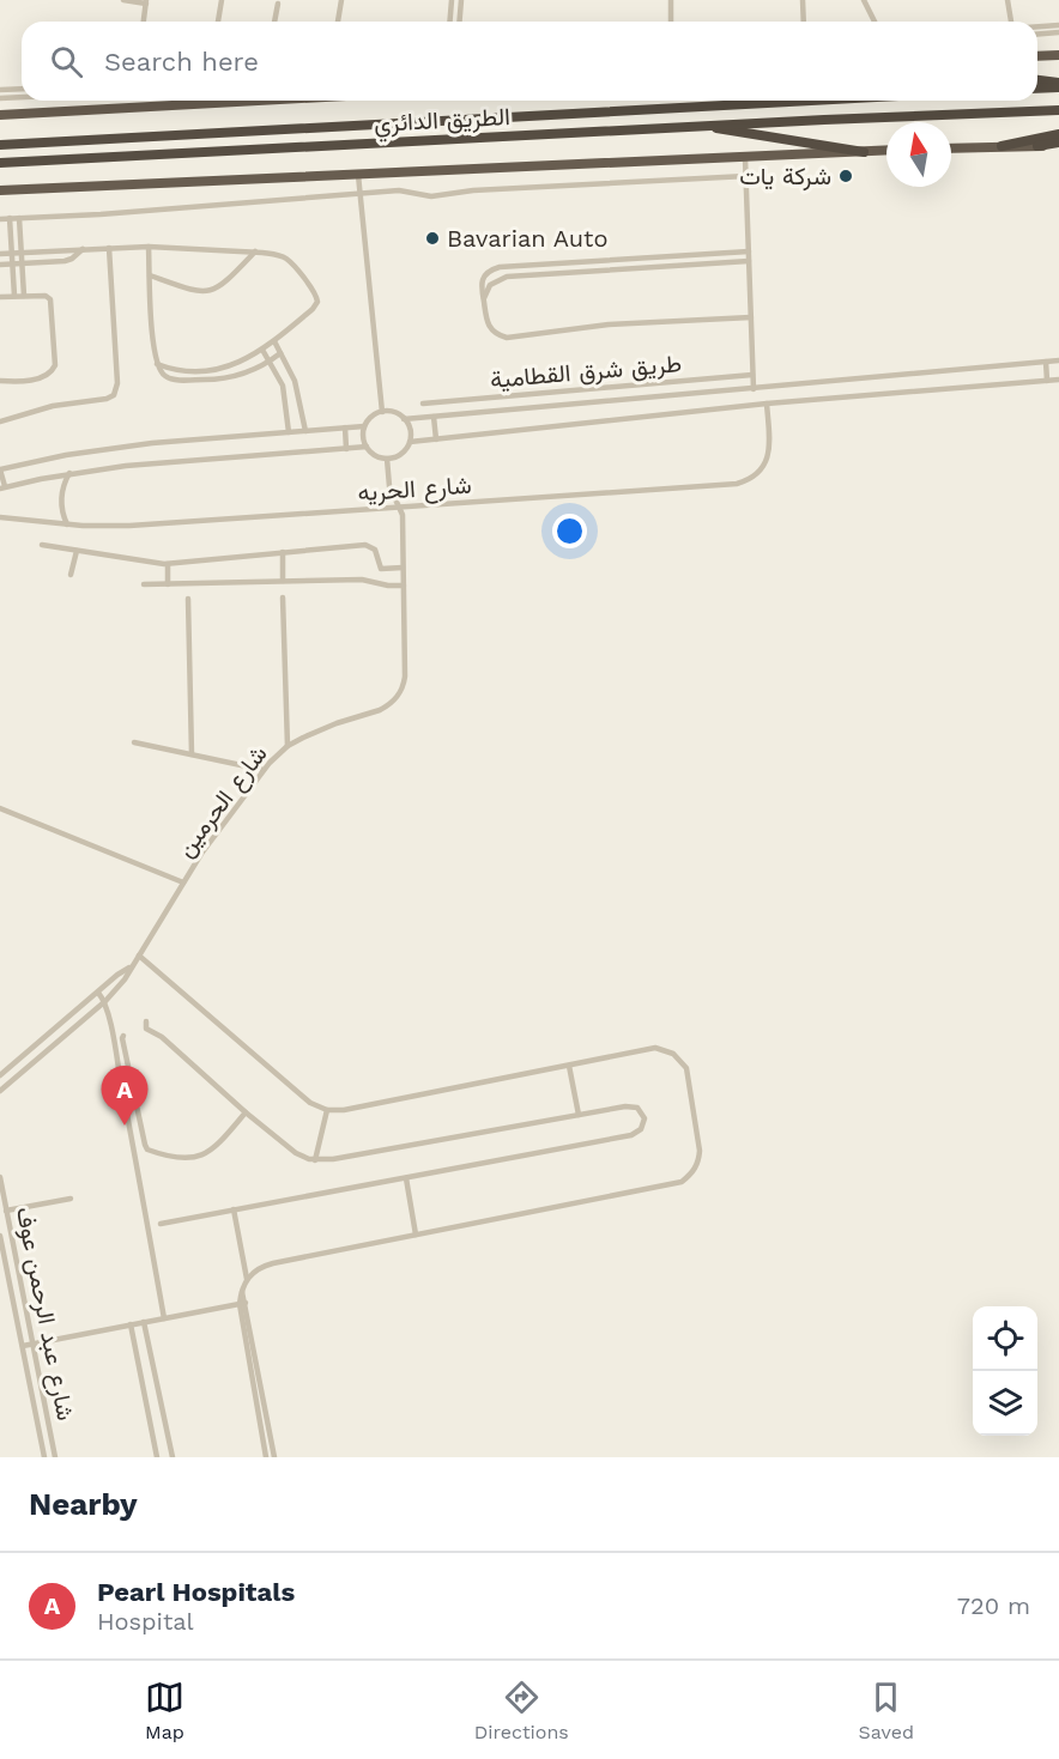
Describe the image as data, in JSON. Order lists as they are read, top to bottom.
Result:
{
  "streets": {
    "highway": ["الطريق الدائري"],
    "street": [
      "طريق شرق القطامية",
      "شارع الحريه",
      "شارع الحرمين",
      "شارع عبد الرحمن عوف"
    ]
  },
  "crossings": [
    ["شارع الحريه", "شارع الحرمين"]
  ],
  "places": ["شركة يات", "Bavarian Auto"],
  "north": "top",
  "page": {
    "search": "Search here",
    "pins": "A",
    "heading": "Nearby",
    "list": [
      {
        "mark": "A",
        "name": "Pearl Hospitals",
        "note": "Hospital",
        "value": "720 m"
      }
    ],
    "nav": ["Map", "Directions", "Saved"]
  }
}
